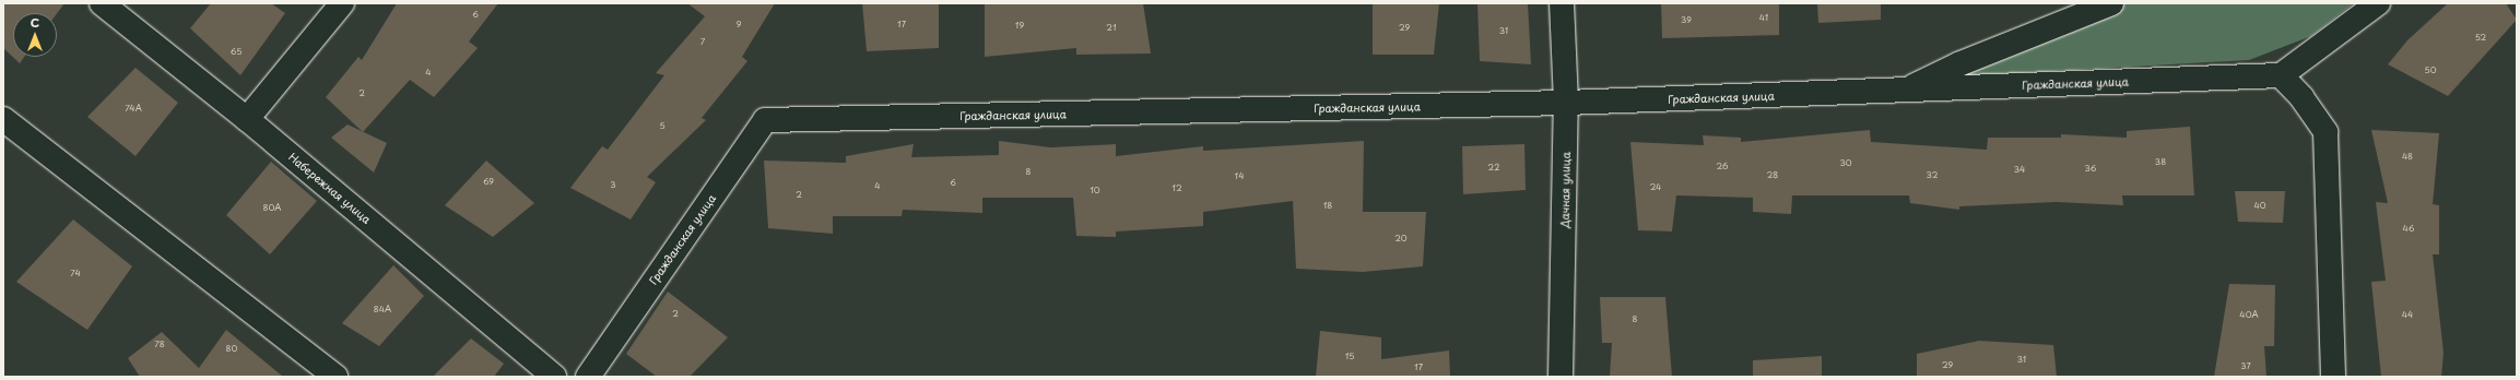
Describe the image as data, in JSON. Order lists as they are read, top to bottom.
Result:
{
  "streets": {
    "street": ["Гражданская улица", "Набережная улица", "Дачная улица"]
  },
  "crossings": [
    ["Гражданская улица", "Дачная улица"]
  ],
  "house_numbers": [
    "6",
    "41",
    "39",
    "9",
    "17",
    "19",
    "21",
    "29",
    "31",
    "52",
    "7",
    "65",
    "50",
    "4",
    "2",
    "74А",
    "5",
    "48",
    "38",
    "30",
    "26",
    "22",
    "36",
    "34",
    "8",
    "28",
    "32",
    "14",
    "69",
    "6",
    "3",
    "4",
    "24",
    "12",
    "10",
    "2",
    "18",
    "40",
    "80А",
    "46",
    "20",
    "74",
    "84А",
    "2",
    "40А",
    "44",
    "8",
    "78",
    "80",
    "15",
    "31",
    "29",
    "37",
    "17"
  ],
  "north": "top"
}
